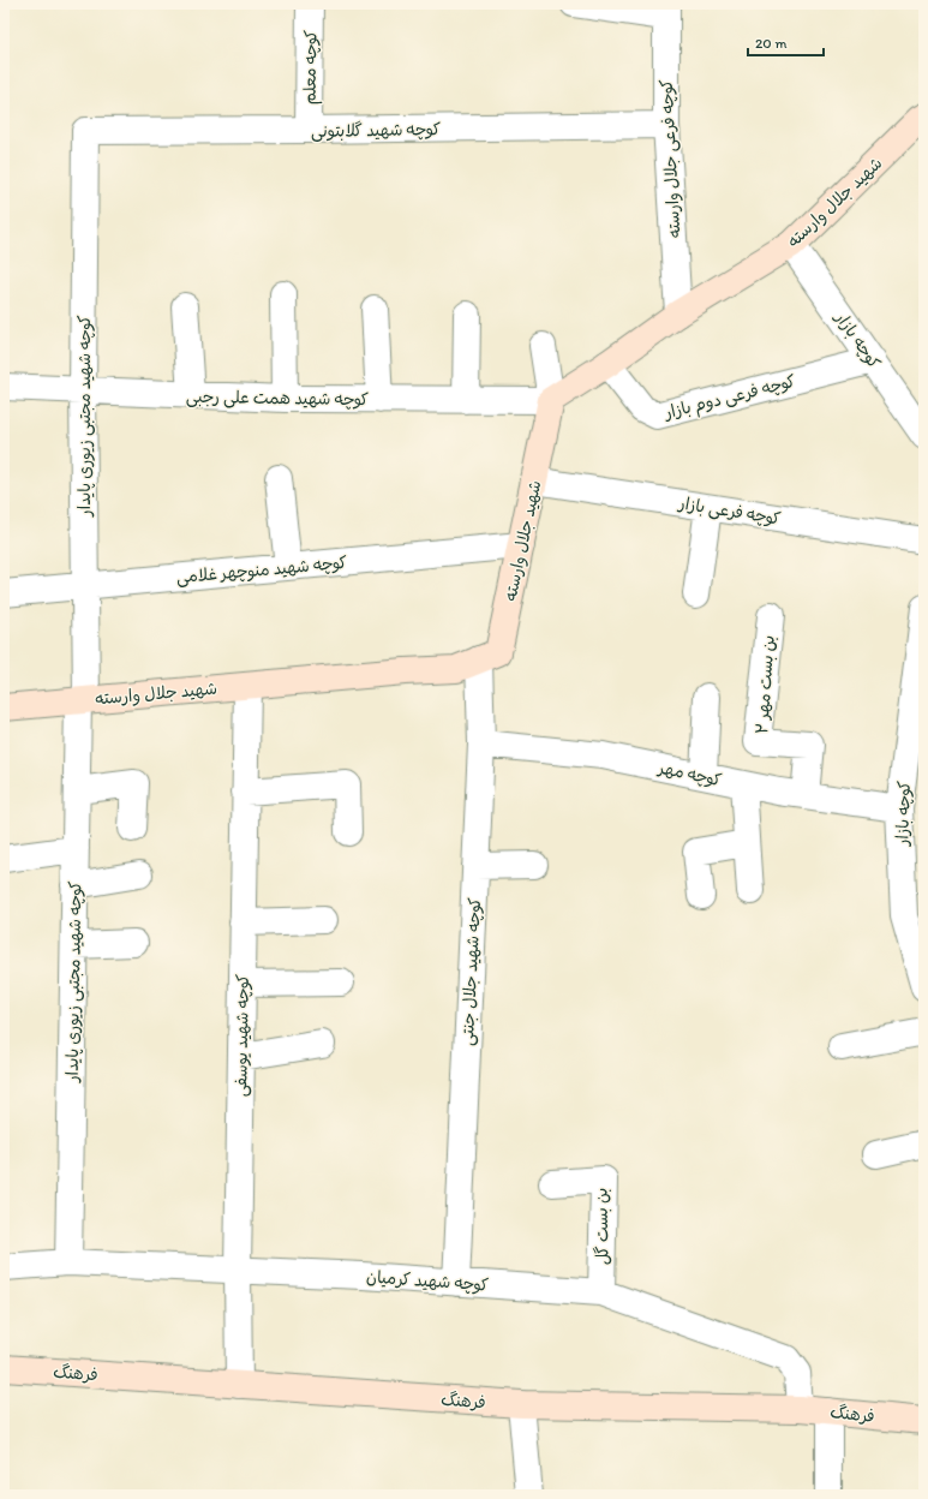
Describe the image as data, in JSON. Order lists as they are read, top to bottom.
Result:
{
  "streets": {
    "street": [
      "کوچه معلم",
      "کوچه شهید گلابتونی",
      "کوچه فرعی جلال وارسته",
      "شهید جلال وارسته",
      "کوچه بازار",
      "کوچه فرعی دوم بازار",
      "کوچه شهید همت علی رجبی",
      "کوچه شهید مجتبی زیوری پایدار",
      "کوچه فرعی بازار",
      "کوچه شهید منوچهر غلامی",
      "بن بست مهر ۲",
      "کوچه مهر",
      "کوچه شهید جلال جنتی",
      "کوچه شهید یوسفی",
      "بن بست گل",
      "کوچه شهید کرمیان",
      "فرهنگ"
    ]
  },
  "crossings": [
    ["کوچه معلم", "کوچه شهید گلابتونی"],
    ["کوچه شهید گلابتونی", "کوچه فرعی جلال وارسته"],
    ["کوچه شهید گلابتونی", "کوچه شهید مجتبی زیوری پایدار"],
    ["کوچه فرعی جلال وارسته", "شهید جلال وارسته"],
    ["شهید جلال وارسته", "کوچه بازار"],
    ["شهید جلال وارسته", "کوچه فرعی دوم بازار"],
    ["شهید جلال وارسته", "کوچه شهید همت علی رجبی"],
    ["شهید جلال وارسته", "کوچه شهید مجتبی زیوری پایدار"],
    ["شهید جلال وارسته", "کوچه فرعی بازار"],
    ["شهید جلال وارسته", "کوچه شهید منوچهر غلامی"],
    ["شهید جلال وارسته", "کوچه شهید جلال جنتی"],
    ["شهید جلال وارسته", "کوچه شهید یوسفی"],
    ["کوچه بازار", "کوچه فرعی دوم بازار"],
    ["کوچه بازار", "کوچه مهر"],
    ["کوچه شهید همت علی رجبی", "کوچه شهید مجتبی زیوری پایدار"],
    ["کوچه شهید مجتبی زیوری پایدار", "کوچه شهید منوچهر غلامی"],
    ["کوچه شهید مجتبی زیوری پایدار", "کوچه شهید کرمیان"],
    ["بن بست مهر ۲", "کوچه مهر"],
    ["کوچه مهر", "کوچه شهید جلال جنتی"],
    ["کوچه شهید جلال جنتی", "کوچه شهید کرمیان"],
    ["کوچه شهید یوسفی", "کوچه شهید کرمیان"],
    ["کوچه شهید یوسفی", "فرهنگ"],
    ["بن بست گل", "کوچه شهید کرمیان"],
    ["کوچه شهید کرمیان", "فرهنگ"]
  ],
  "scale_bar": "20 m"
}
